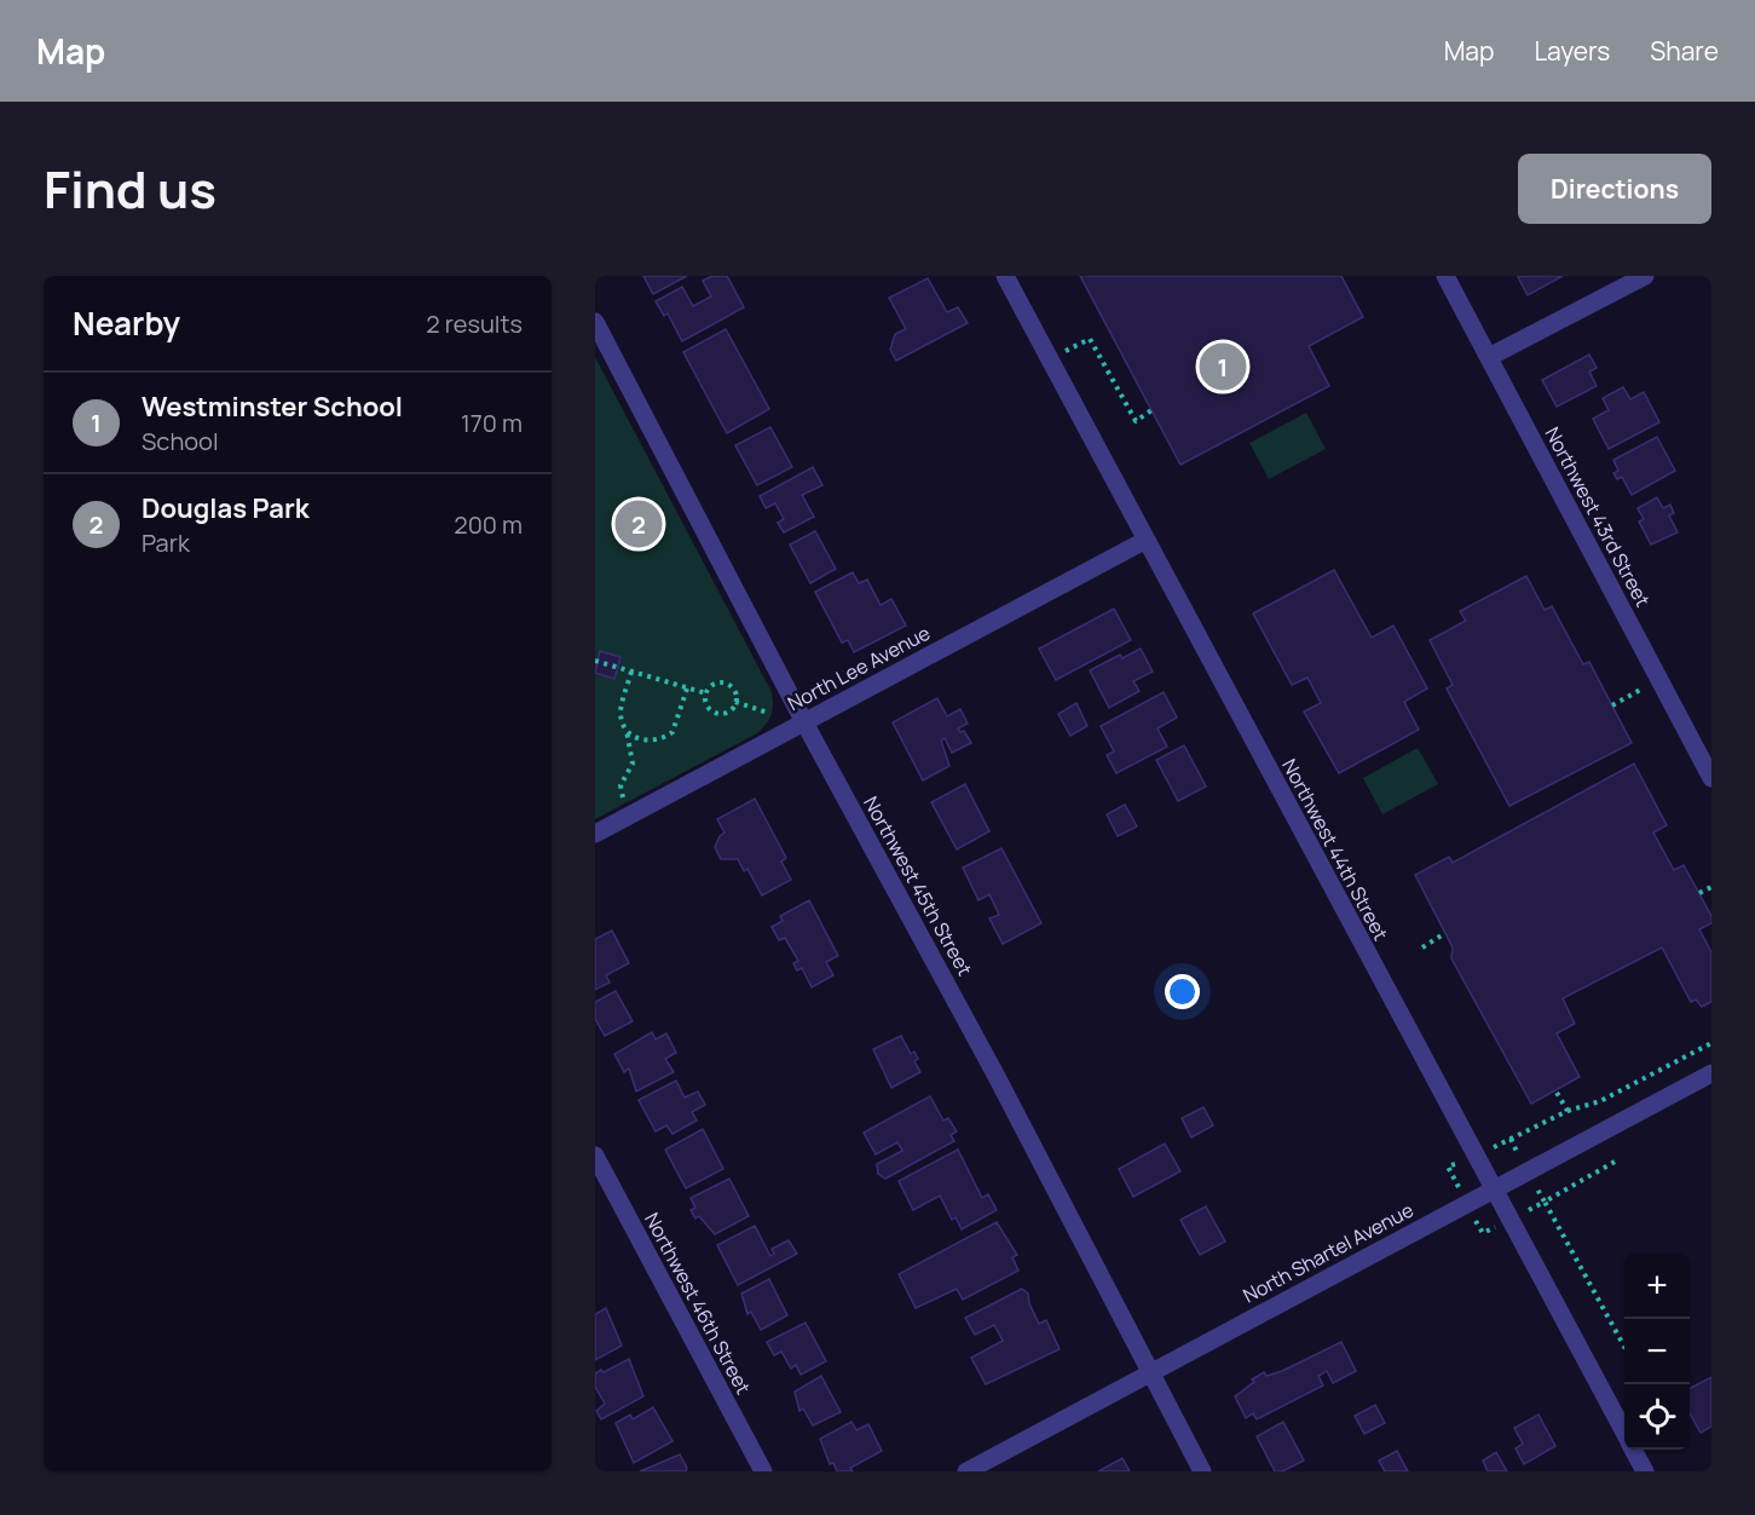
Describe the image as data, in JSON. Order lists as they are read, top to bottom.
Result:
{
  "streets": {
    "street": [
      "Northwest 43rd Street",
      "North Lee Avenue",
      "Northwest 44th Street",
      "Northwest 45th Street",
      "North Shartel Avenue",
      "Northwest 46th Street"
    ]
  },
  "crossings": [
    ["North Lee Avenue", "Northwest 44th Street"],
    ["North Lee Avenue", "Northwest 45th Street"],
    ["Northwest 44th Street", "North Shartel Avenue"],
    ["Northwest 45th Street", "North Shartel Avenue"]
  ],
  "page": {
    "header": "Map",
    "nav": ["Map", "Layers", "Share"],
    "title": "Find us",
    "buttons": "Directions",
    "heading": ["Nearby", "2 results"],
    "pins": ["1", "2"],
    "list": [
      {
        "mark": "1",
        "name": "Westminster School",
        "note": "School",
        "value": "170 m"
      },
      {
        "mark": "2",
        "name": "Douglas Park",
        "note": "Park",
        "value": "200 m"
      }
    ],
    "map_buttons": ["+", "−"]
  }
}
